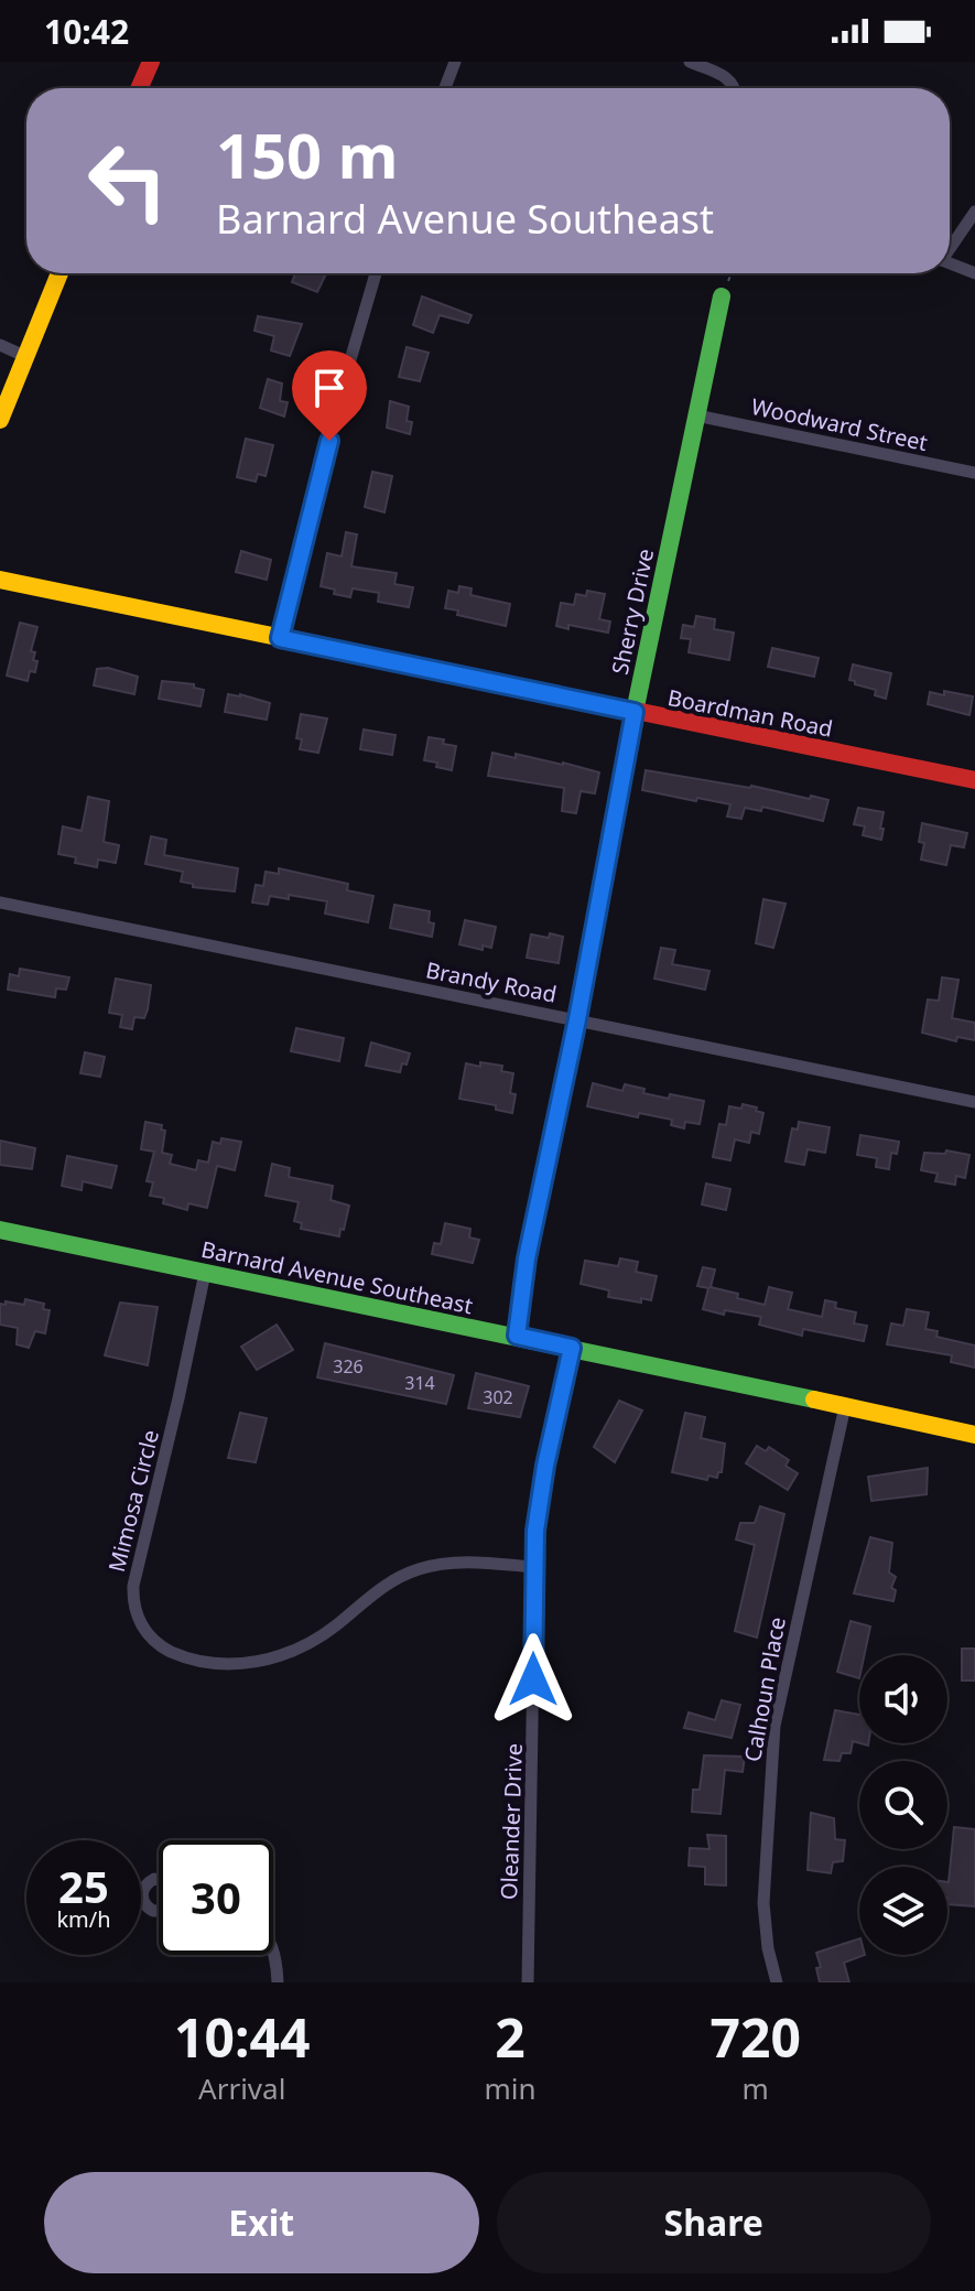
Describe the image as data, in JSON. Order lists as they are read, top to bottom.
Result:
{
  "streets": {
    "street": [
      "Woodward Street",
      "Sherry Drive",
      "Boardman Road",
      "Brandy Road",
      "Barnard Avenue Southeast",
      "Mimosa Circle",
      "Calhoun Place",
      "Oleander Drive"
    ]
  },
  "crossings": [
    ["Woodward Street", "Sherry Drive"],
    ["Sherry Drive", "Boardman Road"],
    ["Sherry Drive", "Brandy Road"],
    ["Sherry Drive", "Barnard Avenue Southeast"],
    ["Barnard Avenue Southeast", "Mimosa Circle"],
    ["Barnard Avenue Southeast", "Calhoun Place"],
    ["Barnard Avenue Southeast", "Oleander Drive"],
    ["Mimosa Circle", "Oleander Drive"]
  ],
  "house_numbers": ["326", "314", "302"],
  "page": {
    "status": "10:42",
    "turn": ["150 m", "Barnard Avenue Southeast"],
    "speed": "25 km/h",
    "limit": "30",
    "eta": [
      "10:44",
      "Arrival",
      "2",
      "min",
      "720",
      "m"
    ],
    "buttons": ["Exit", "Share"]
  }
}
